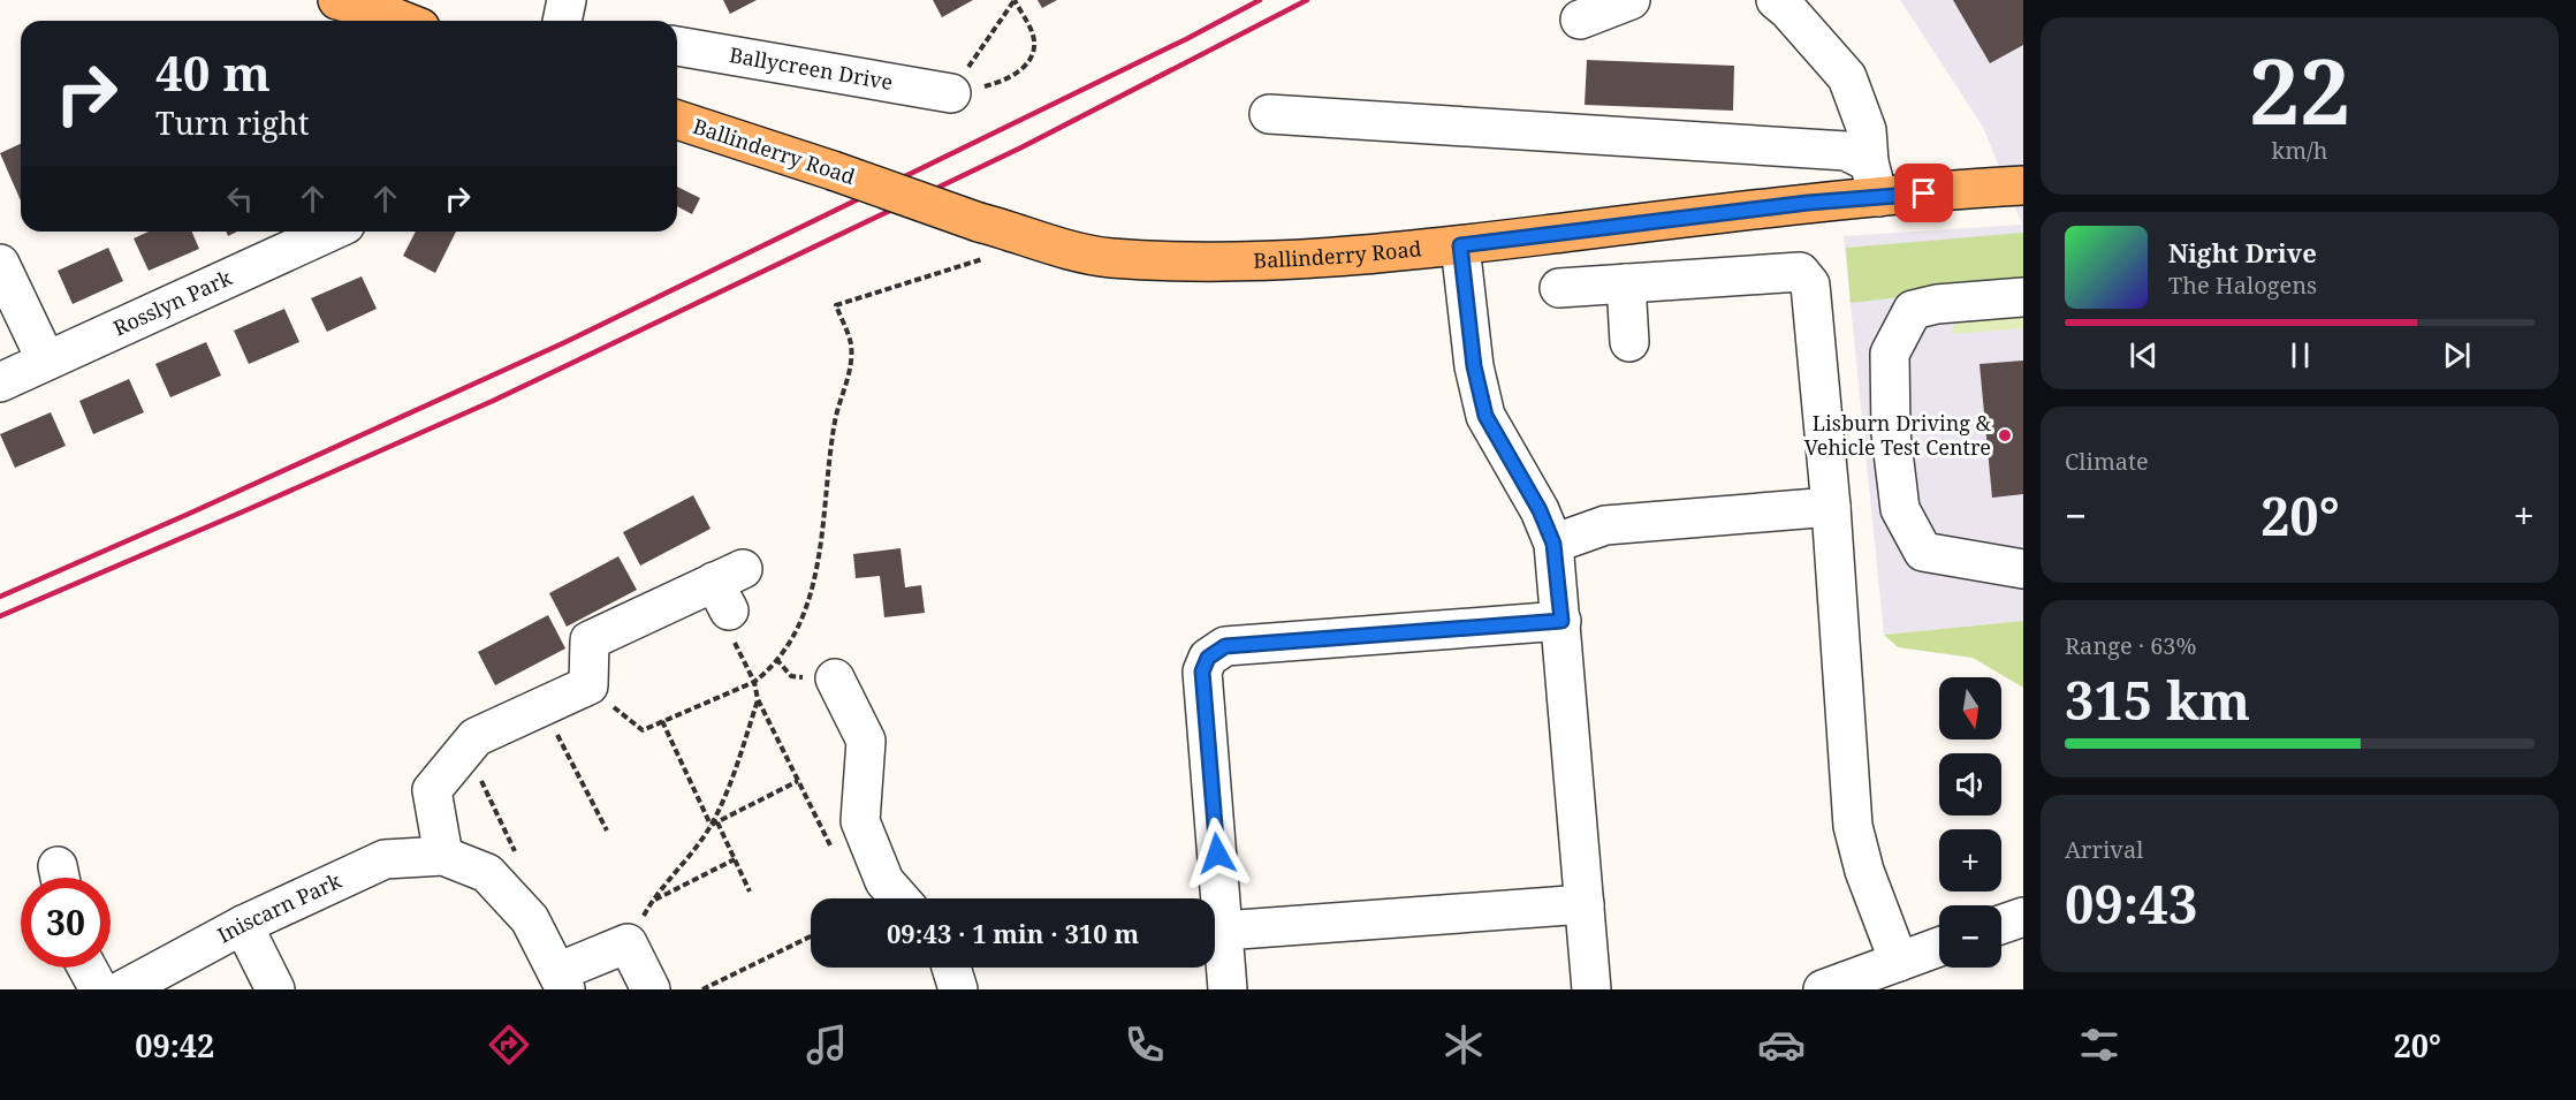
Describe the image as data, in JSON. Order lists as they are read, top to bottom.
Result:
{
  "streets": {
    "main road": ["Ballinderry Road"],
    "street": ["Ballycreen Drive", "Rosslyn Park", "Iniscarn Park"]
  },
  "places": ["Lisburn Driving & Vehicle Test Centre"],
  "north": "bottom",
  "page": {
    "tile": [
      ["22", "km/h"],
      "Climate",
      ["Range · 63%", "315 km"],
      ["Arrival", "09:43"]
    ],
    "turn": ["40 m", "Turn right"],
    "song": ["Night Drive", "The Halogens"],
    "heat": ["−", "20°", "+"],
    "map_buttons": ["+", "−"],
    "limit": "30",
    "trip": "09:43 · 1 min · 310 m",
    "tabs": ["09:42", "20°"]
  }
}
